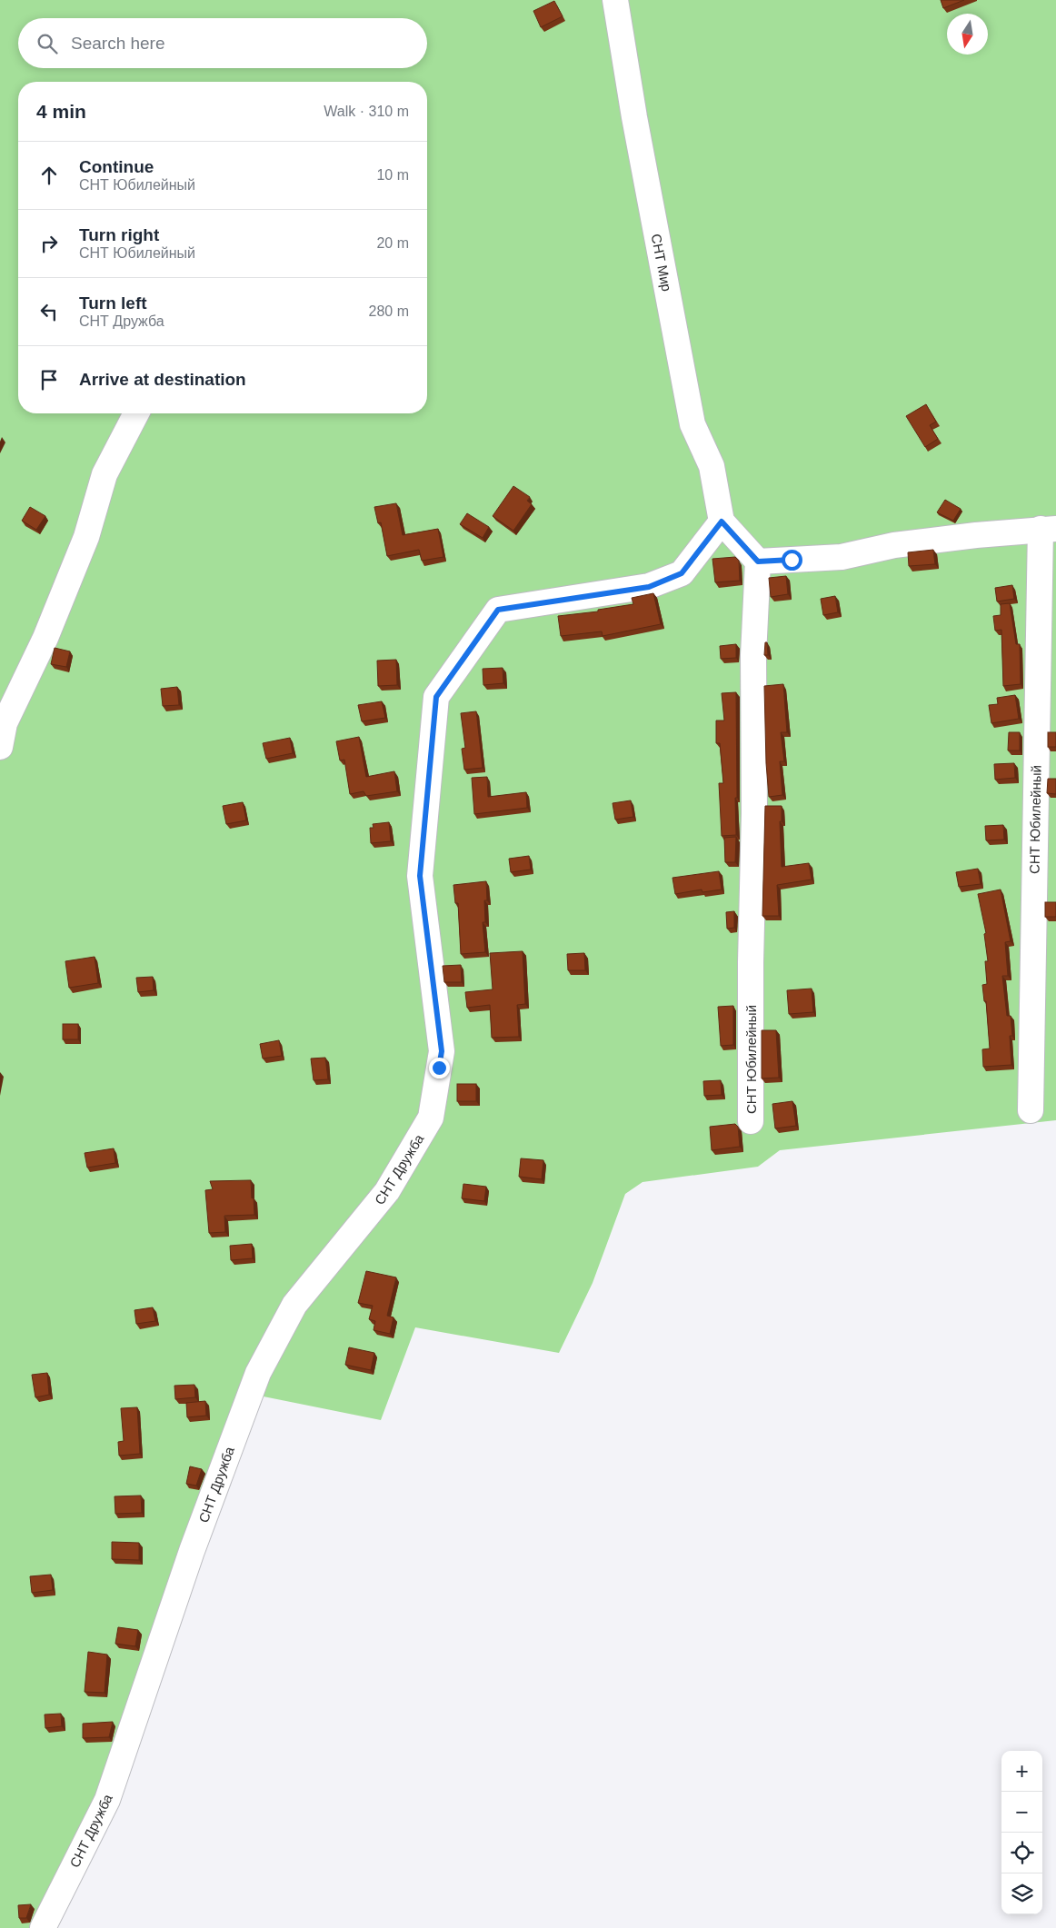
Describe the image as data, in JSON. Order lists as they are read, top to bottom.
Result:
{
  "streets": {
    "street": ["СНТ Мир", "СНТ Юбилейный", "СНТ Дружба"]
  },
  "crossings": [
    ["СНТ Мир", "СНТ Дружба"]
  ],
  "north": "bottom",
  "page": {
    "search": "Search here",
    "heading": ["4 min", "Walk · 310 m"],
    "list": [
      ["Continue", "СНТ Юбилейный", "10 m"],
      ["Turn right", "СНТ Юбилейный", "20 m"],
      ["Turn left", "СНТ Дружба", "280 m"],
      "Arrive at destination"
    ],
    "map_buttons": ["+", "−"]
  }
}
